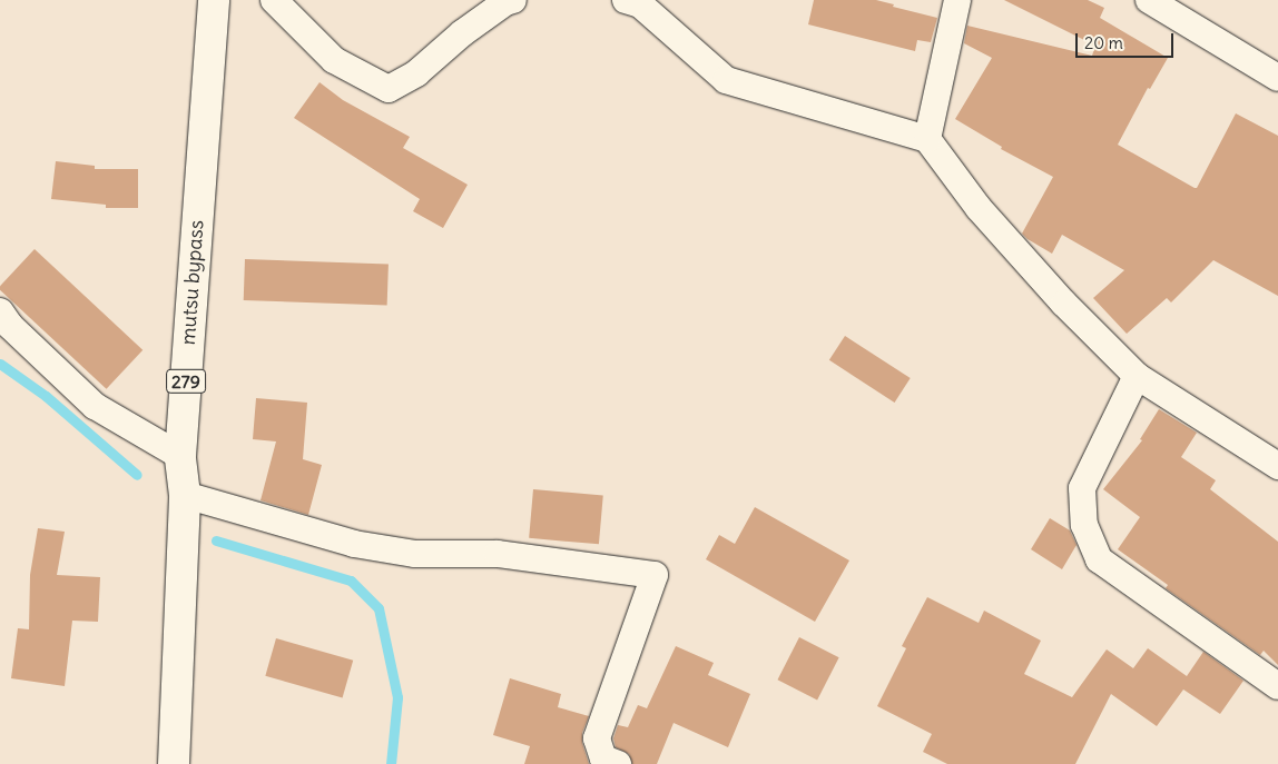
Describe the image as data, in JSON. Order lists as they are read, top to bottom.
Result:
{
  "streets": {
    "highway": ["mutsu bypass", "279"]
  },
  "scale_bar": "20 m"
}
